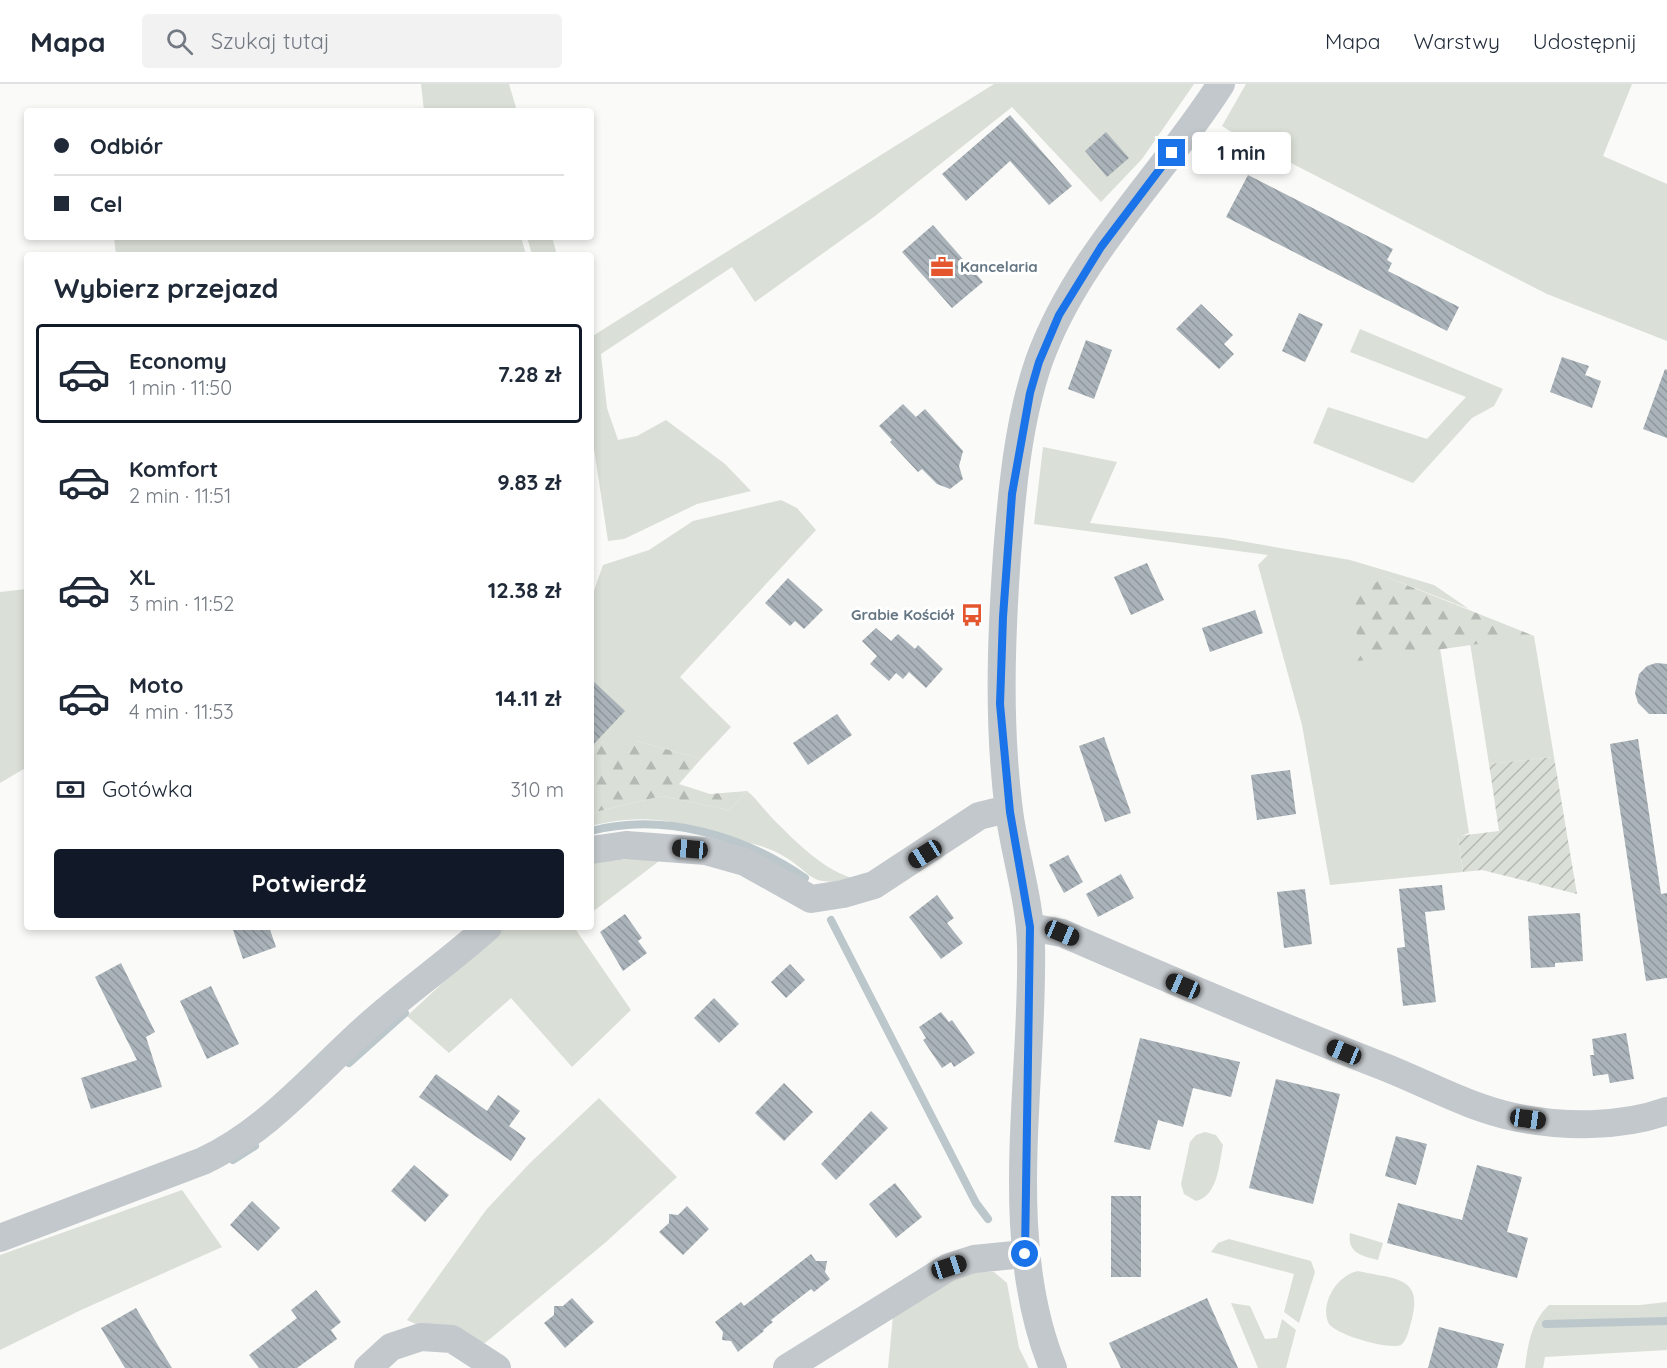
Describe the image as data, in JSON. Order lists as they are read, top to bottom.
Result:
{
  "places": {
    "office": ["Kancelaria"],
    "bus stop": ["Grabie Kościół"]
  },
  "page": {
    "header": "Mapa",
    "search": "Szukaj tutaj",
    "nav": ["Mapa", "Warstwy", "Udostępnij"],
    "banner": ["Odbiór", "Cel"],
    "bubble": "1 min",
    "heading": "Wybierz przejazd",
    "list": [
      {
        "name": "Economy",
        "note": "1 min · 11:50",
        "value": "7.28 zł"
      },
      {
        "name": "Komfort",
        "note": "2 min · 11:51",
        "value": "9.83 zł"
      },
      {
        "name": "XL",
        "note": "3 min · 11:52",
        "value": "12.38 zł"
      },
      {
        "name": "Moto",
        "note": "4 min · 11:53",
        "value": "14.11 zł"
      }
    ],
    "pay": ["Gotówka", "310 m"],
    "buttons": "Potwierdź"
  }
}
